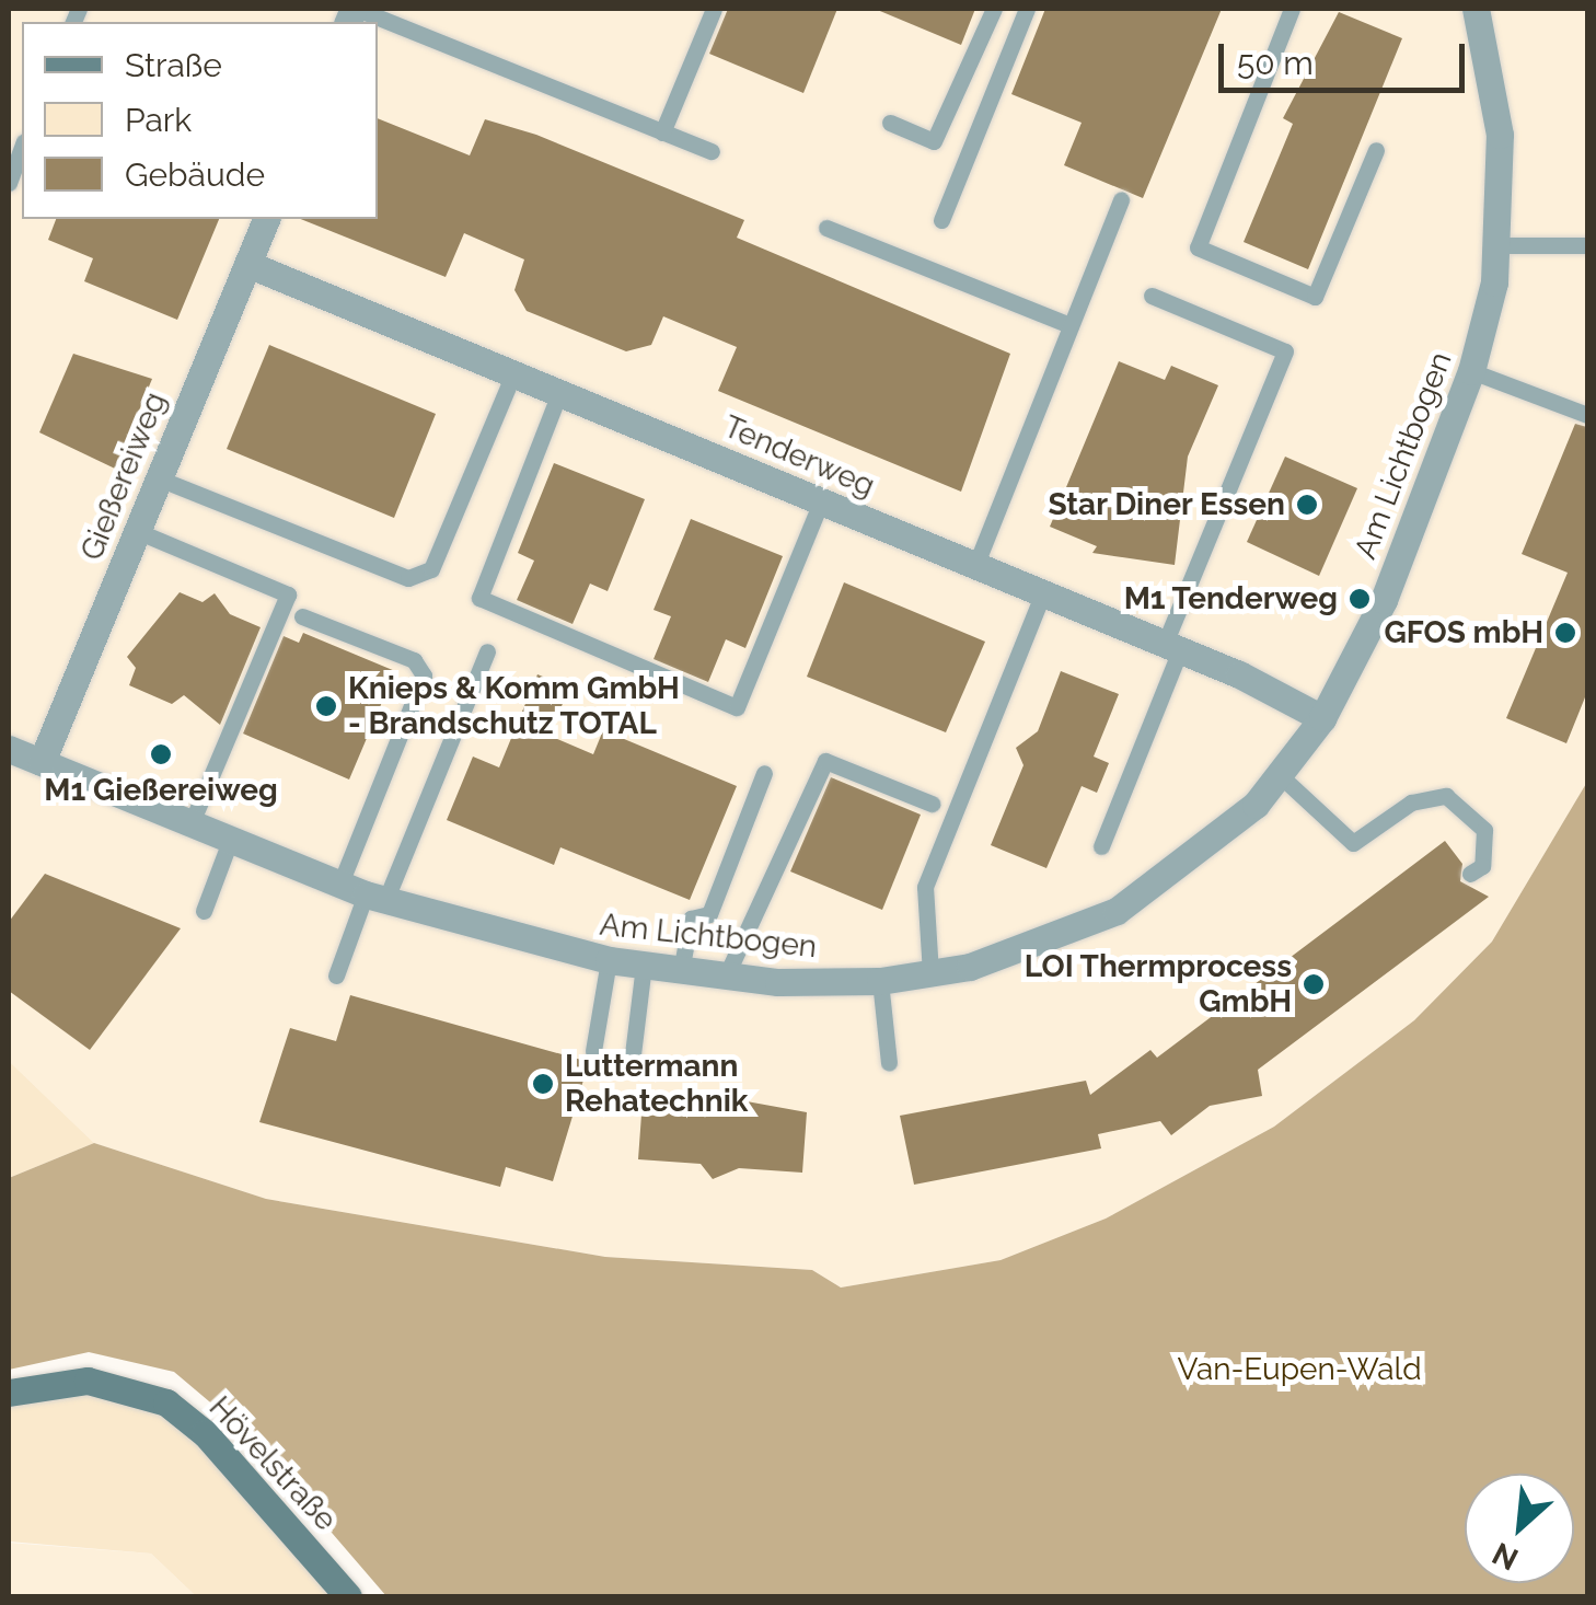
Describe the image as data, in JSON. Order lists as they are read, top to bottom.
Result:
{
  "streets": {
    "main road": ["Hövelstraße"],
    "street": ["Am Lichtbogen", "Tenderweg", "Gießereiweg"]
  },
  "crossings": [
    ["Am Lichtbogen", "Tenderweg"],
    ["Am Lichtbogen", "Gießereiweg"],
    ["Tenderweg", "Gießereiweg"]
  ],
  "parks": ["Van-Eupen-Wald"],
  "places": [
    "Star Diner Essen",
    "M1 Tenderweg",
    "GFOS mbH",
    "Knieps & Komm GmbH - Brandschutz TOTAL",
    "M1 Gießereiweg",
    "LOI Thermprocess GmbH",
    "Luttermann Rehatechnik"
  ],
  "legend": ["Straße", "Park", "Gebäude"],
  "scale_bar": "50 m",
  "north": "bottom left"
}
